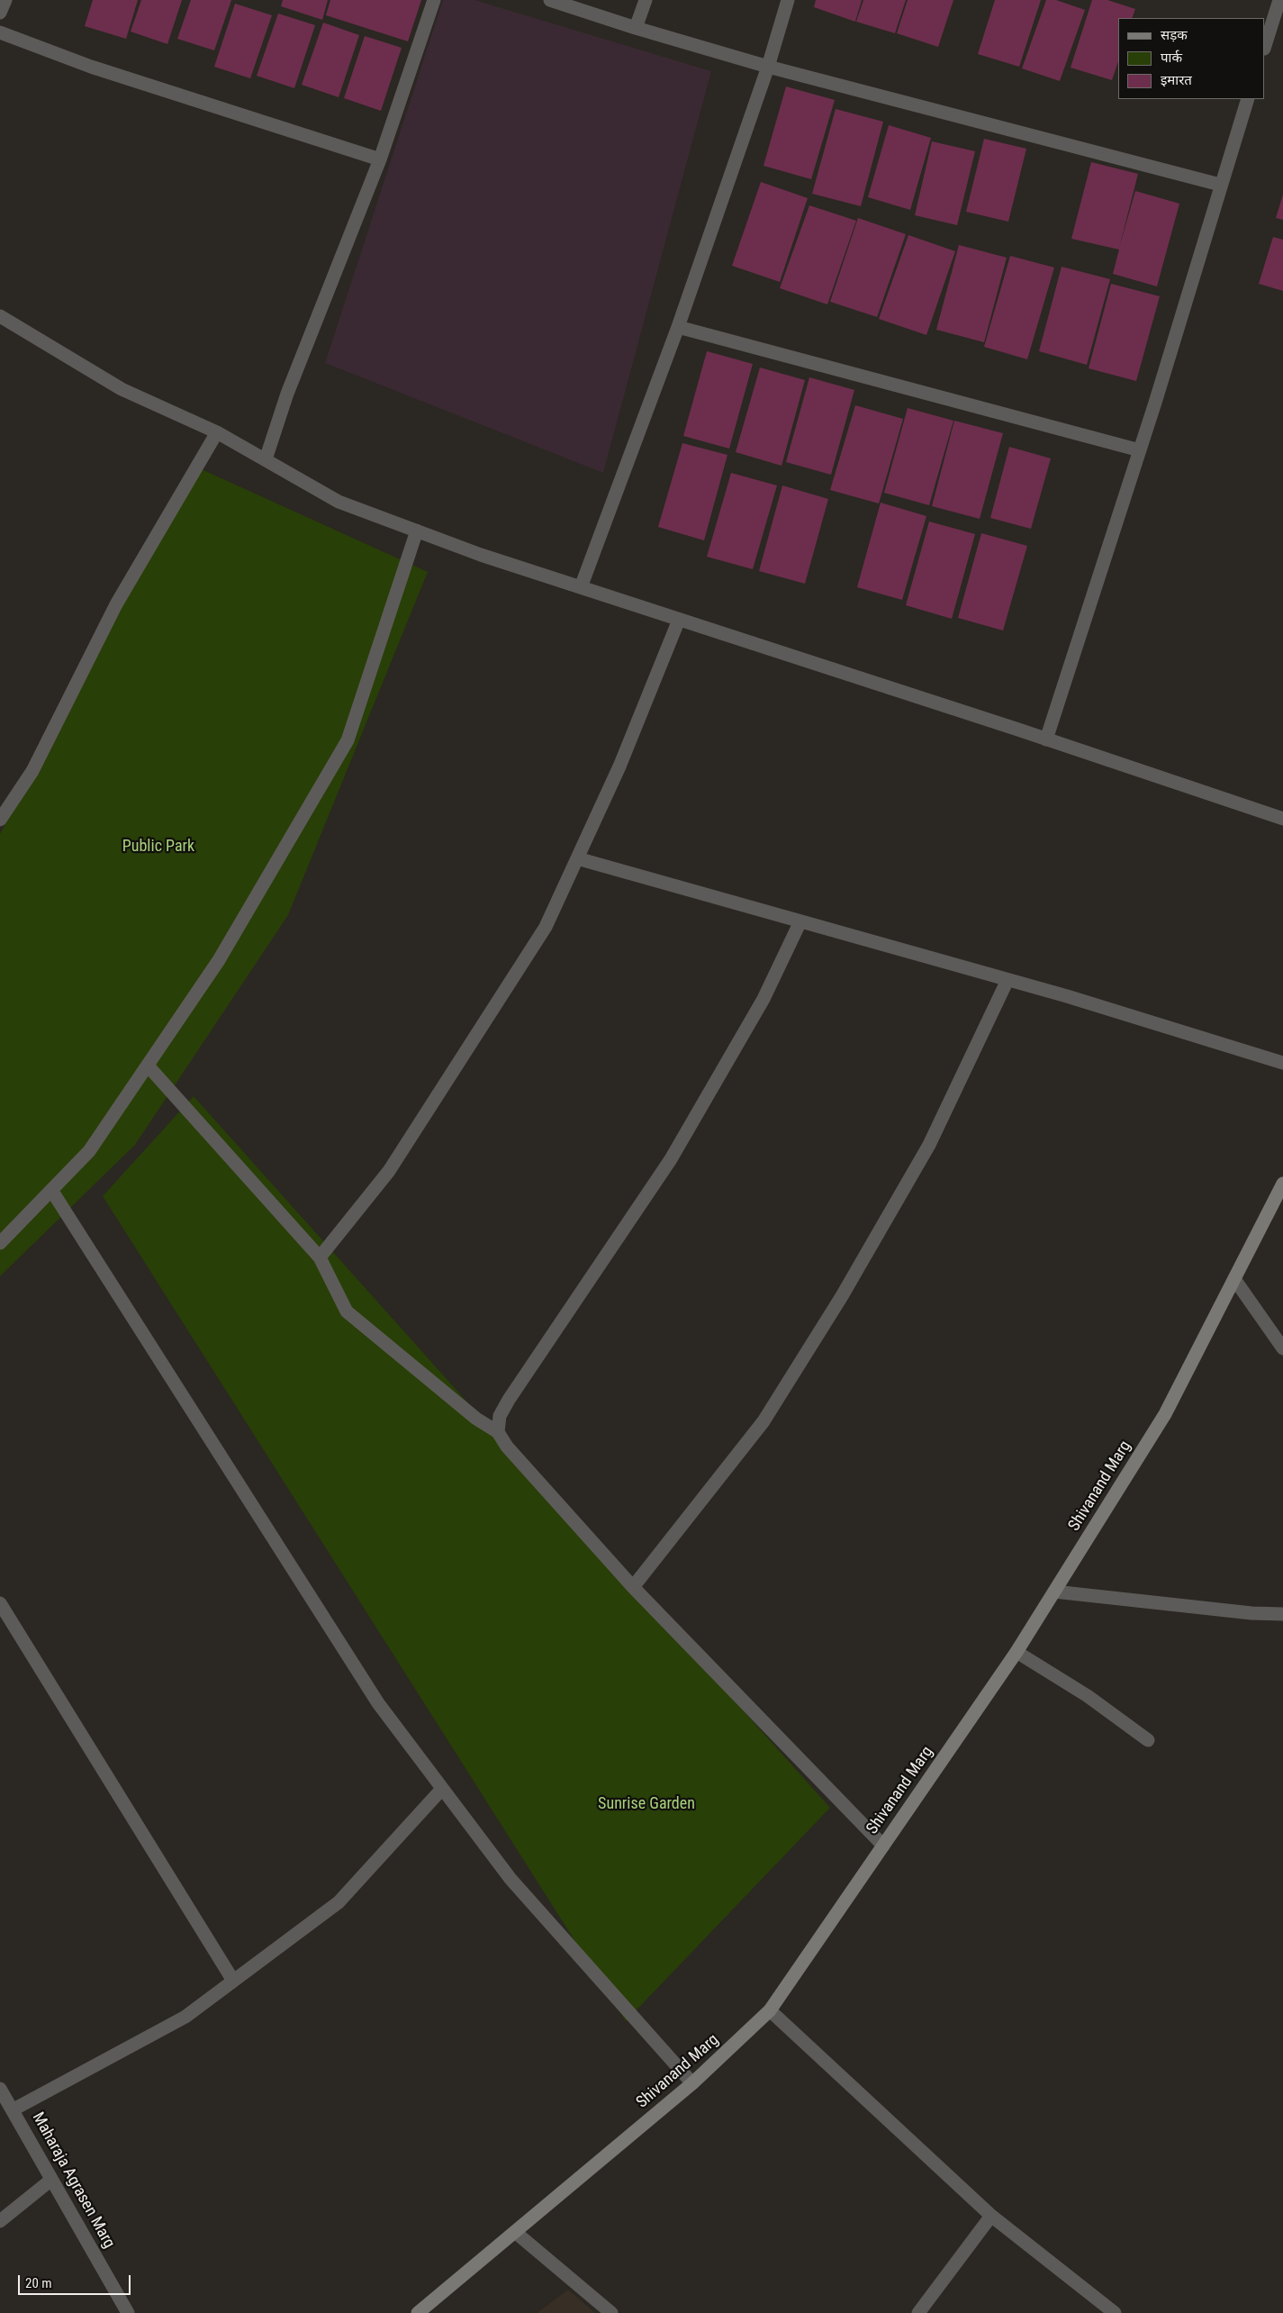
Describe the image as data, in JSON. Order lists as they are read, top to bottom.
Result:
{
  "streets": {
    "street": ["Shivanand Marg", "Maharaja Agrasen Marg"]
  },
  "parks": ["Public Park", "Sunrise Garden"],
  "legend": ["सड़क", "पार्क", "इमारत"],
  "scale_bar": "20 m"
}
